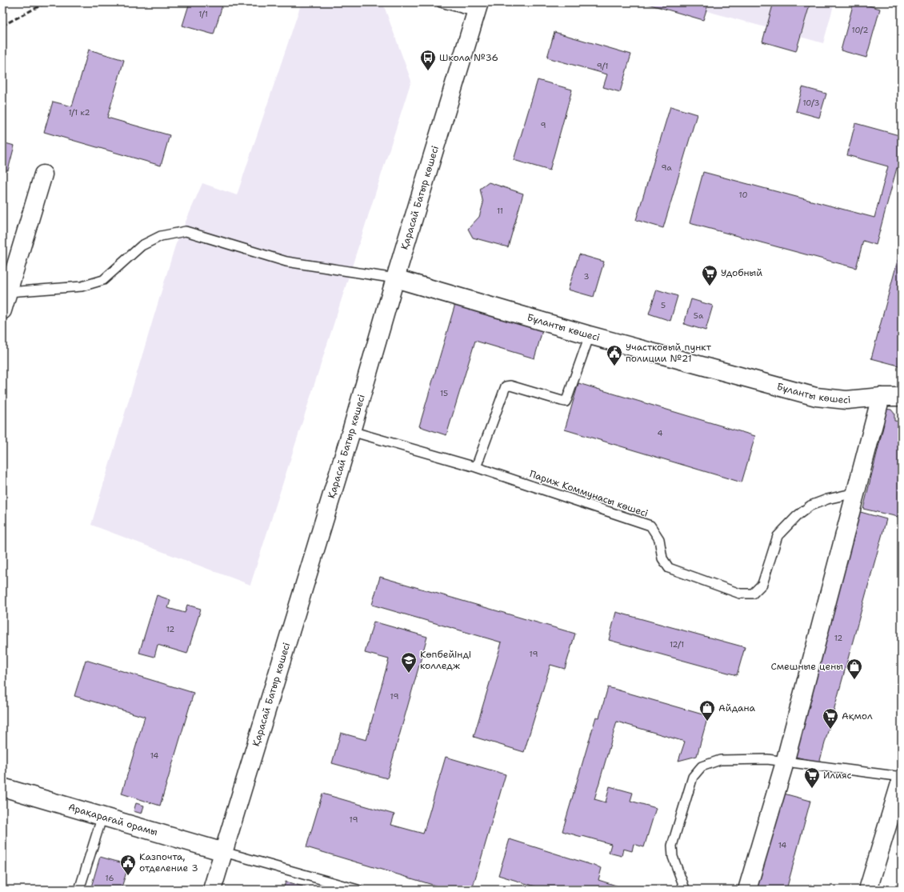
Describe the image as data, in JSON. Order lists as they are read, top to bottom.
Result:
{
  "streets": {
    "street": ["Қарасай Батыр көшесі", "Бұланты көшесі", "Арақарағай орамы"],
    "lane": ["Париж Коммунасы көшесі"]
  },
  "crossings": [
    ["Қарасай Батыр көшесі", "Бұланты көшесі"],
    ["Қарасай Батыр көшесі", "Париж Коммунасы көшесі"],
    ["Қарасай Батыр көшесі", "Арақарағай орамы"]
  ],
  "places": {
    "bus stop": ["Школа №36"],
    "supermarket": ["Удобный", "Ақмол", "Илияс"],
    "public building": ["Участковый пункт полиции №21", "Казпочта, отделение 3"],
    "school or university": ["Көпбейінді колледж"],
    "shop": ["Смешные цены", "Айдана"]
  },
  "house_numbers": [
    "1/1",
    "10/2",
    "9/1",
    "10/3",
    "1/1 к2",
    "9",
    "9а",
    "10",
    "11",
    "3",
    "5",
    "5а",
    "15",
    "4",
    "12",
    "12",
    "12/1",
    "19",
    "19",
    "14",
    "19",
    "14",
    "16"
  ]
}
